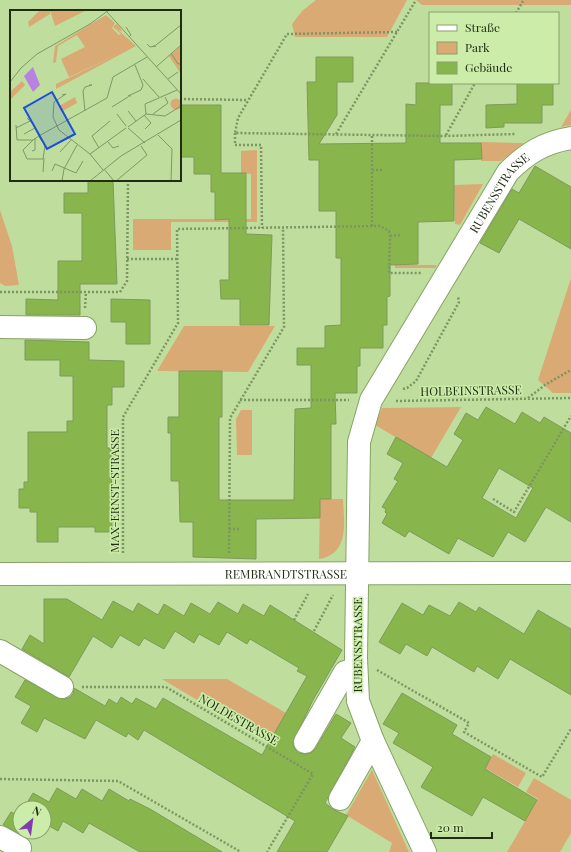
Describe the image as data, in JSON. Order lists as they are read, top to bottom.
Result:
{
  "streets": {
    "street": ["RUBENSSTRASSE", "REMBRANDTSTRASSE"],
    "path": ["HOLBEINSTRASSE", "MAX-ERNST-STRASSE", "NOLDESTRASSE"]
  },
  "crossings": [
    ["RUBENSSTRASSE", "HOLBEINSTRASSE"],
    ["RUBENSSTRASSE", "REMBRANDTSTRASSE"],
    ["MAX-ERNST-STRASSE", "REMBRANDTSTRASSE"]
  ],
  "legend": ["Straße", "Park", "Gebäude"],
  "scale_bar": "20 m",
  "north": "top right"
}
